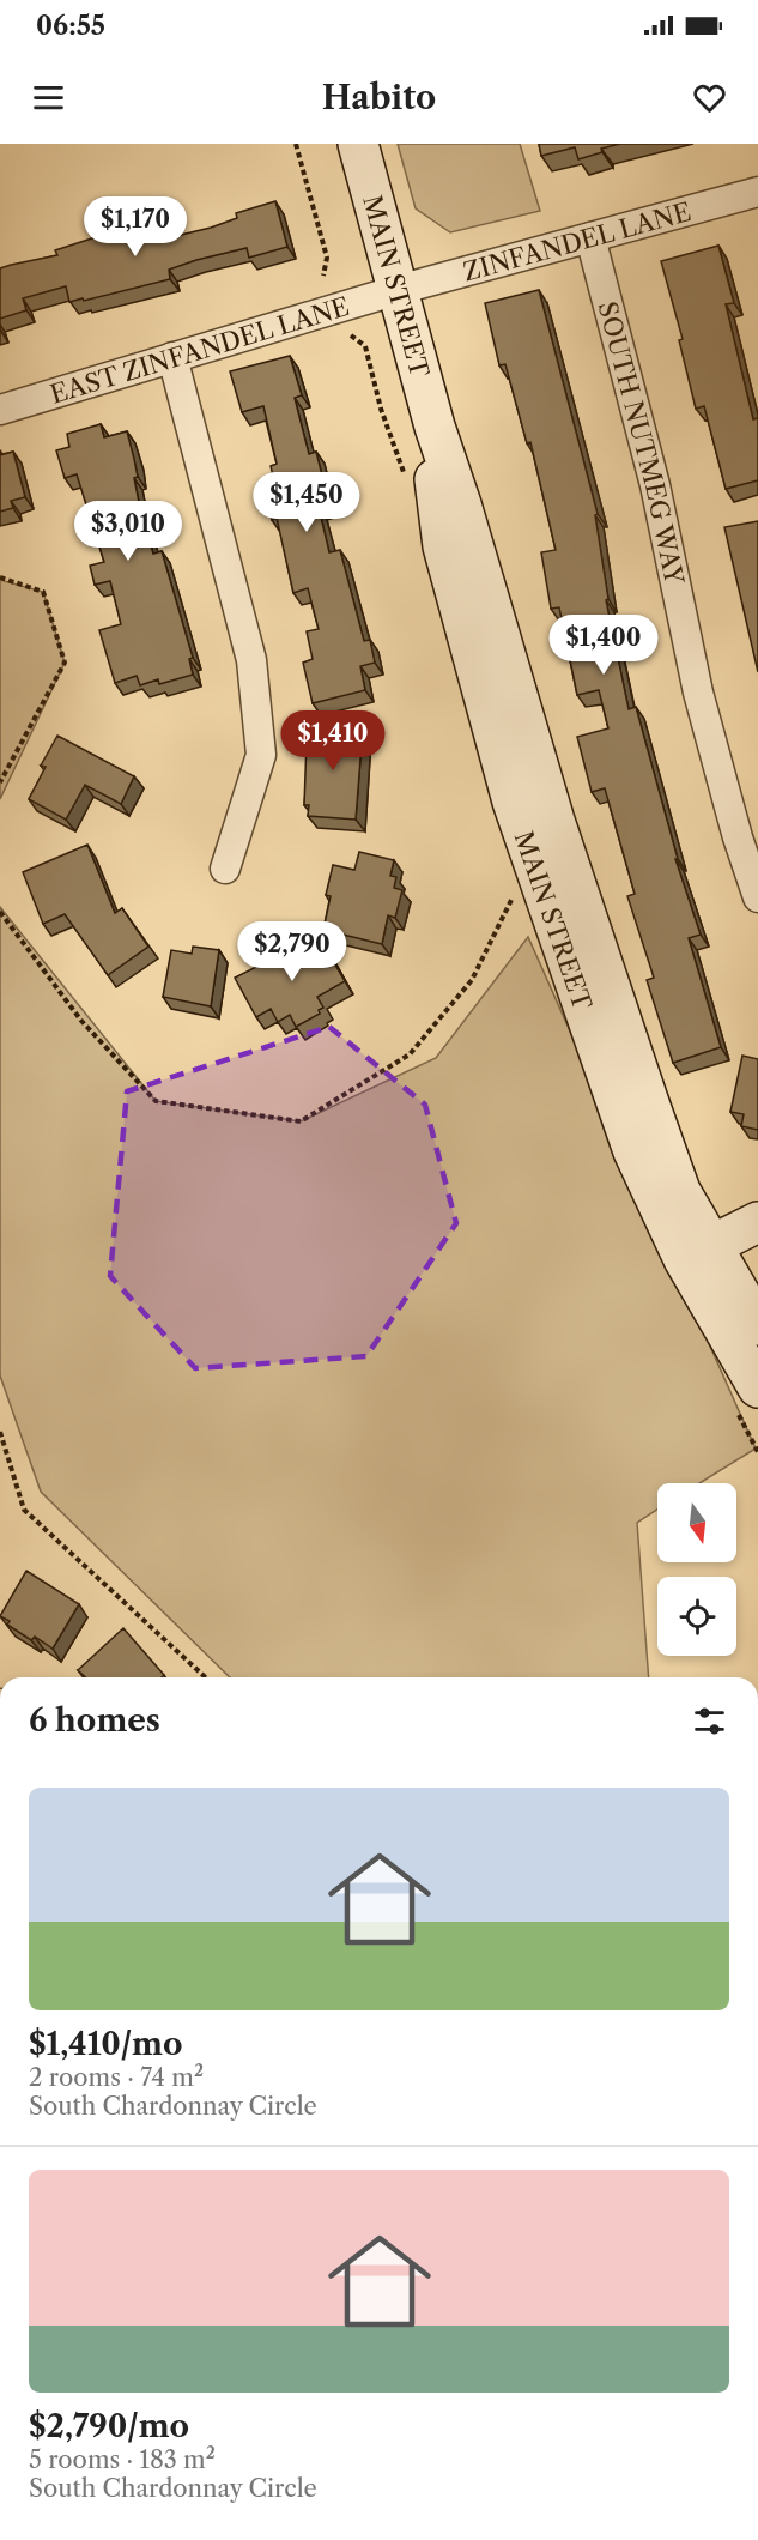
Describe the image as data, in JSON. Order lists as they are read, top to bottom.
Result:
{
  "streets": {
    "street": [
      "ZINFANDEL LANE",
      "MAIN STREET",
      "EAST ZINFANDEL LANE",
      "SOUTH NUTMEG WAY"
    ]
  },
  "crossings": [
    ["ZINFANDEL LANE", "MAIN STREET"],
    ["ZINFANDEL LANE", "EAST ZINFANDEL LANE"],
    ["ZINFANDEL LANE", "SOUTH NUTMEG WAY"],
    ["MAIN STREET", "EAST ZINFANDEL LANE"]
  ],
  "north": "bottom",
  "page": {
    "status": "06:55",
    "header": "Habito",
    "price": [
      "$1,170",
      "$1,450",
      "$3,010",
      "$1,400",
      "$1,410",
      "$2,790"
    ],
    "heading": "6 homes",
    "list": [
      {
        "name": "$1,410/mo",
        "note": "2 rooms · 74 m² · South Chardonnay Circle"
      },
      {
        "name": "$2,790/mo",
        "note": "5 rooms · 183 m² · South Chardonnay Circle"
      }
    ]
  }
}
